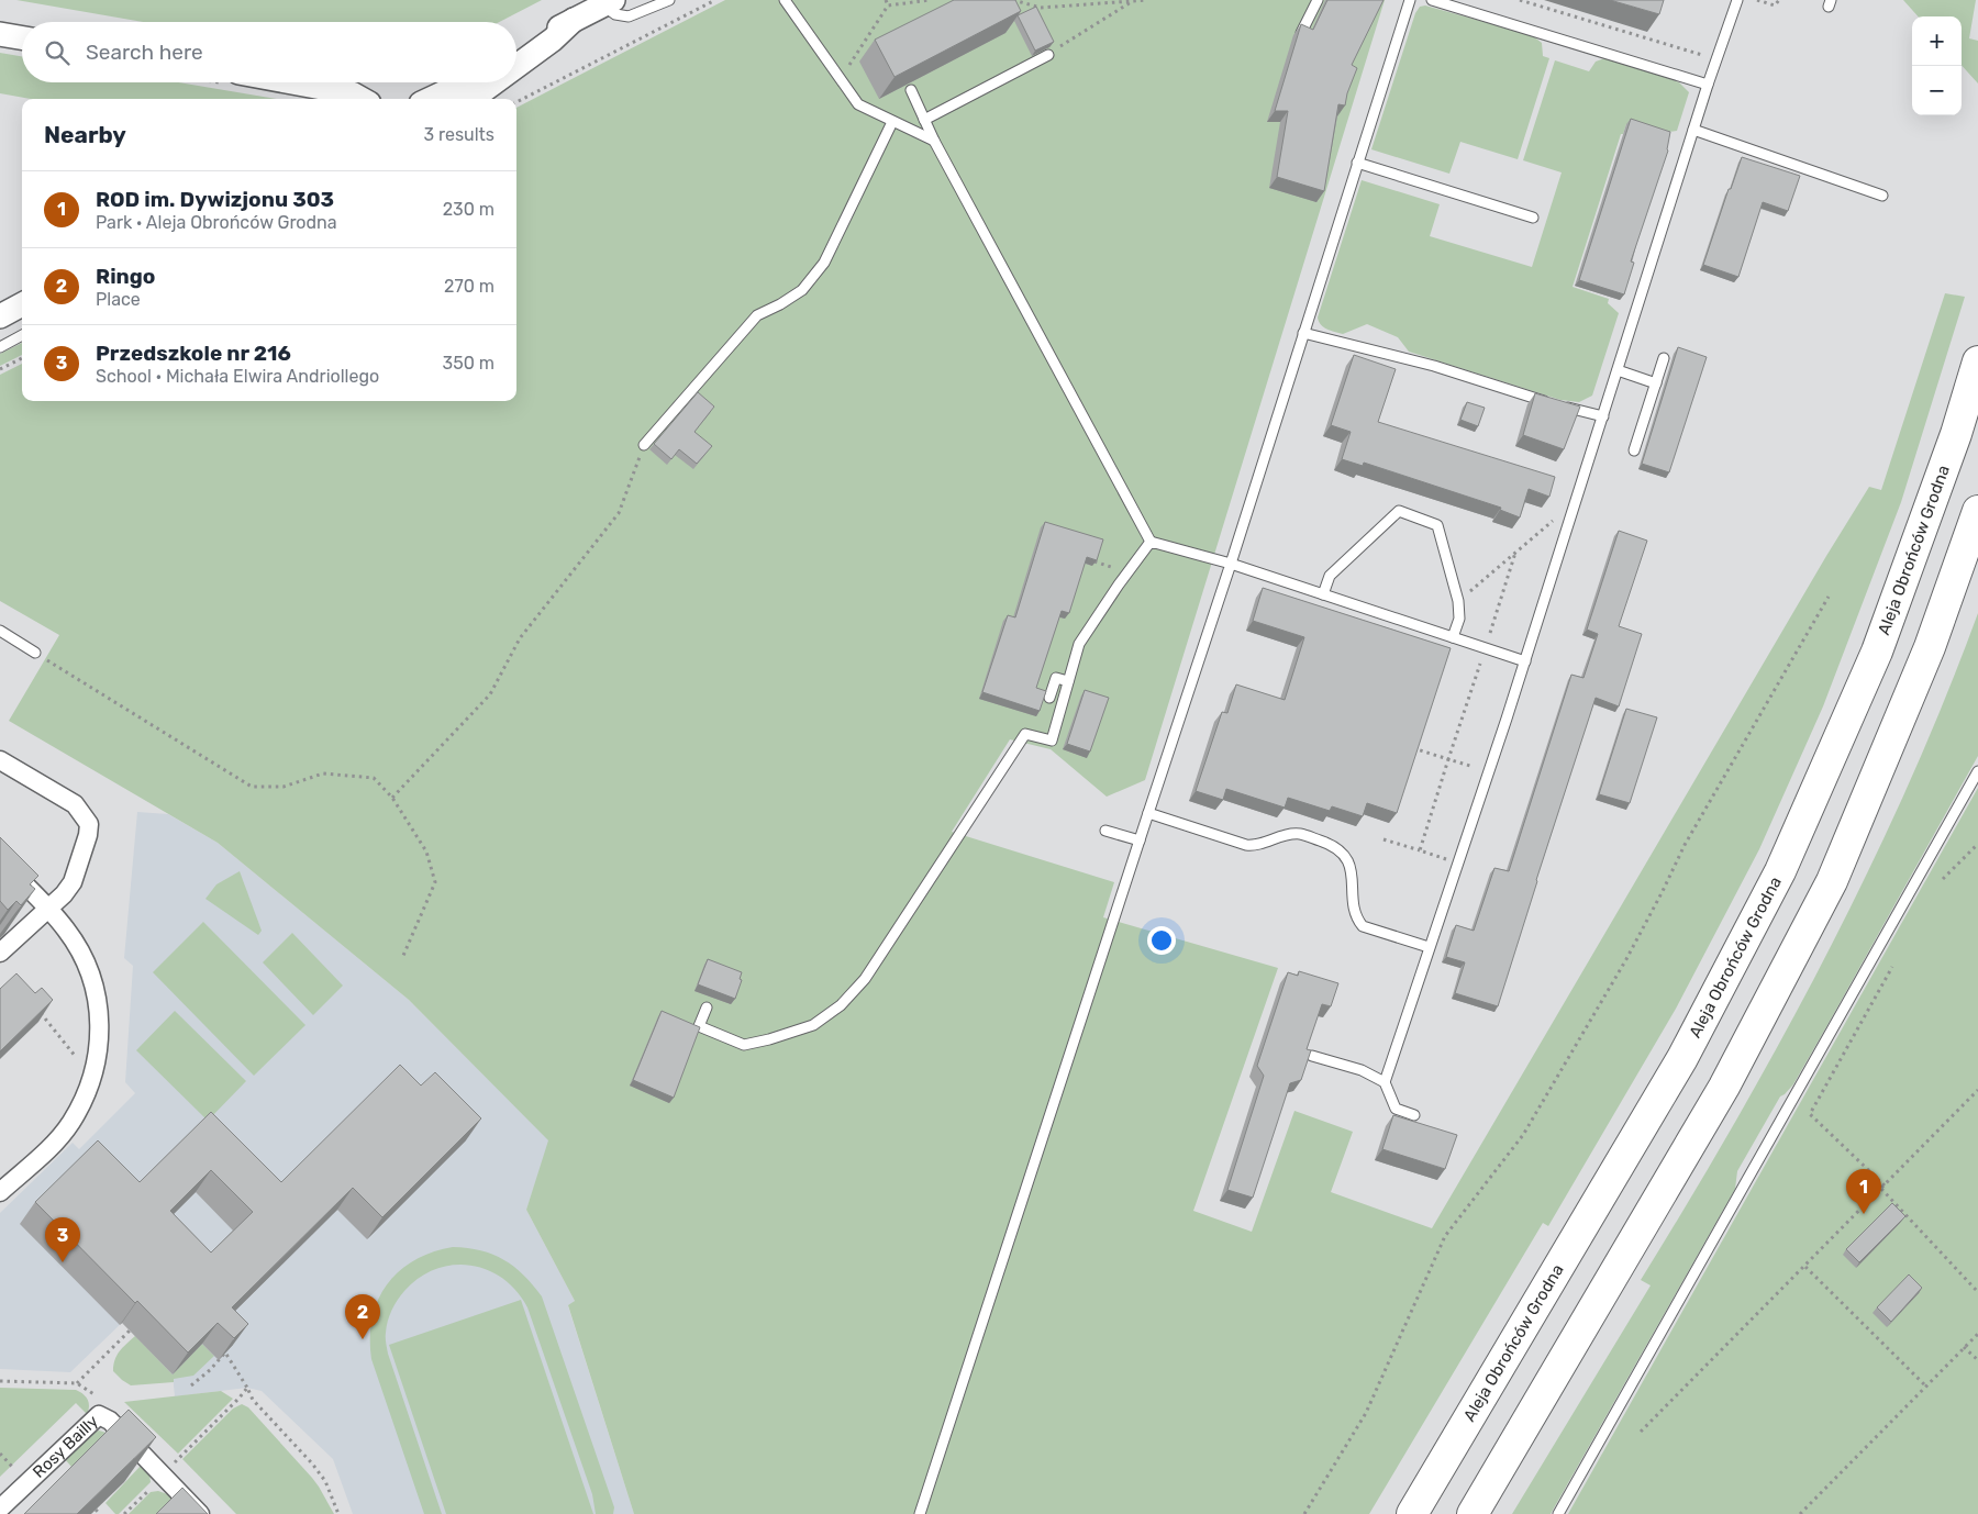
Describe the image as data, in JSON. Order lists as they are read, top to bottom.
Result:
{
  "streets": {
    "highway": ["Aleja Obrońców Grodna"],
    "street": ["Rosy Bailly"]
  },
  "page": {
    "map_buttons": ["+", "−"],
    "search": "Search here",
    "heading": ["Nearby", "3 results"],
    "list": [
      {
        "mark": "1",
        "name": "ROD im. Dywizjonu 303",
        "note": "Park · Aleja Obrońców Grodna",
        "value": "230 m"
      },
      {
        "mark": "2",
        "name": "Ringo",
        "note": "Place",
        "value": "270 m"
      },
      {
        "mark": "3",
        "name": "Przedszkole nr 216",
        "note": "School · Michała Elwira Andriollego",
        "value": "350 m"
      }
    ],
    "pins": ["1", "3", "2"]
  }
}
